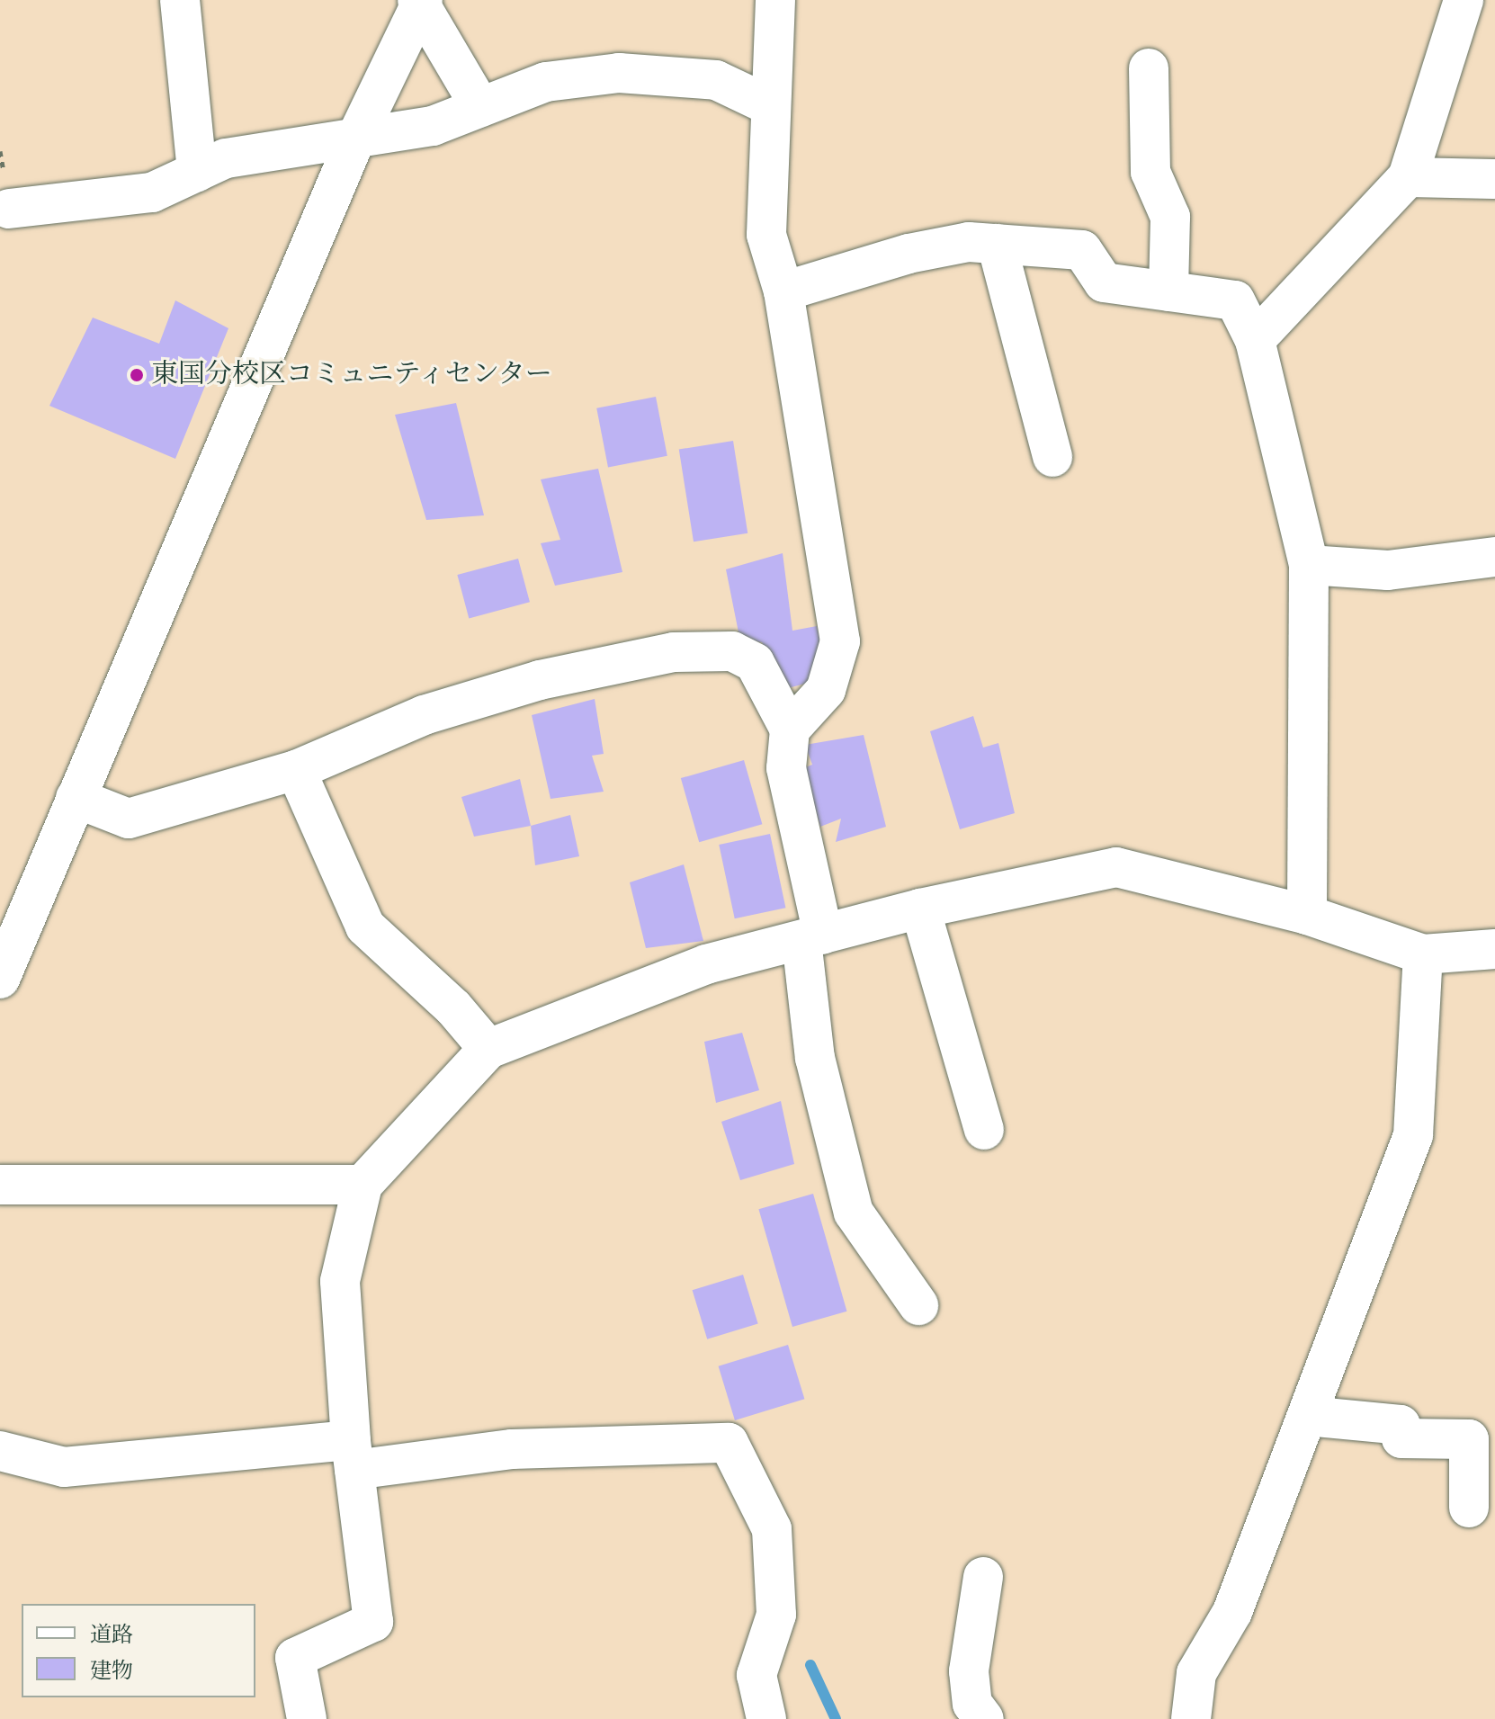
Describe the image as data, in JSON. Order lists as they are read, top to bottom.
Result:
{
  "places": ["東国分校区コミュニティセンター"],
  "legend": ["道路", "建物"]
}
